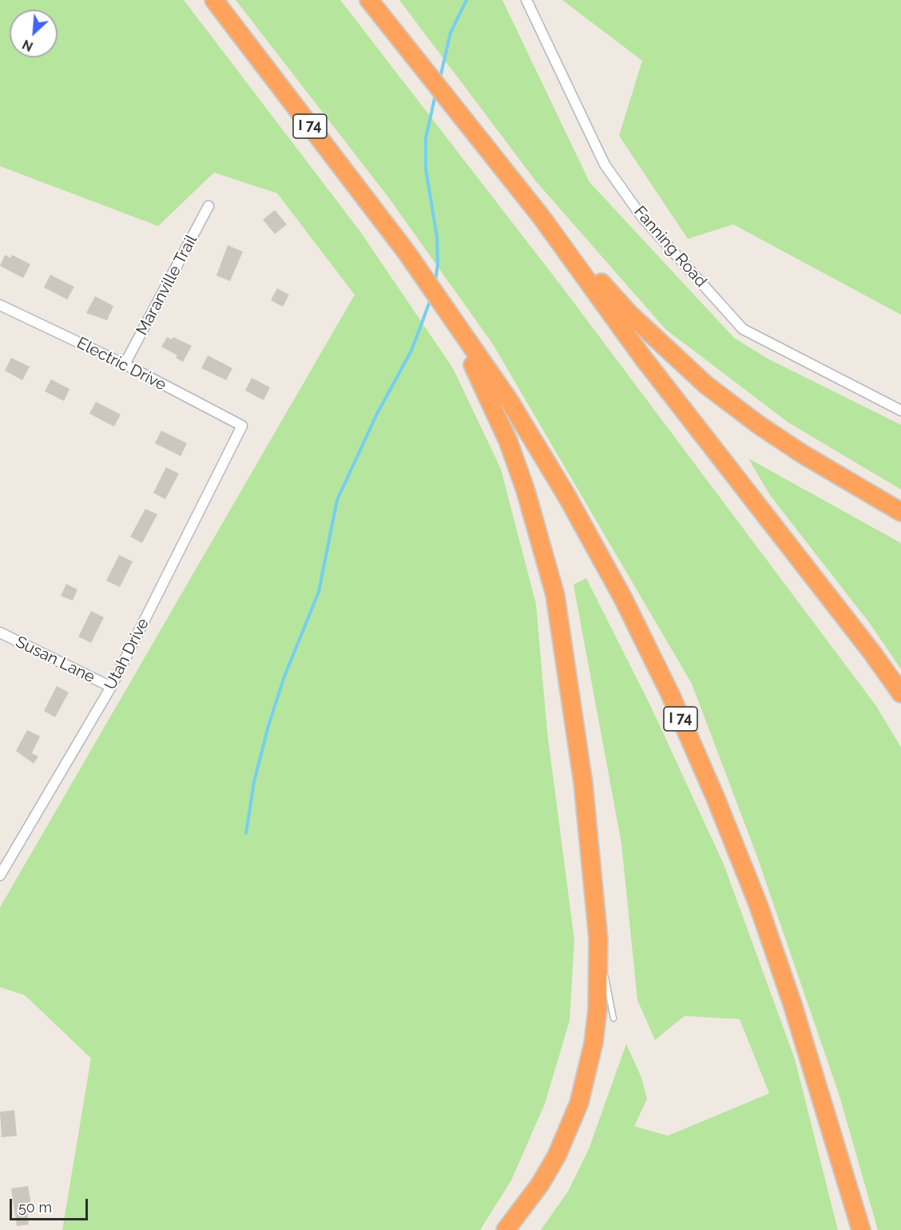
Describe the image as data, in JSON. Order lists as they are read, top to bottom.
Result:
{
  "streets": {
    "highway": ["I 74"],
    "street": [
      "Fanning Road",
      "Maranville Trail",
      "Electric Drive",
      "Utah Drive",
      "Susan Lane"
    ]
  },
  "crossings": [
    ["Maranville Trail", "Electric Drive"],
    ["Electric Drive", "Utah Drive"],
    ["Utah Drive", "Susan Lane"]
  ],
  "scale_bar": "50 m",
  "north": "bottom left"
}
